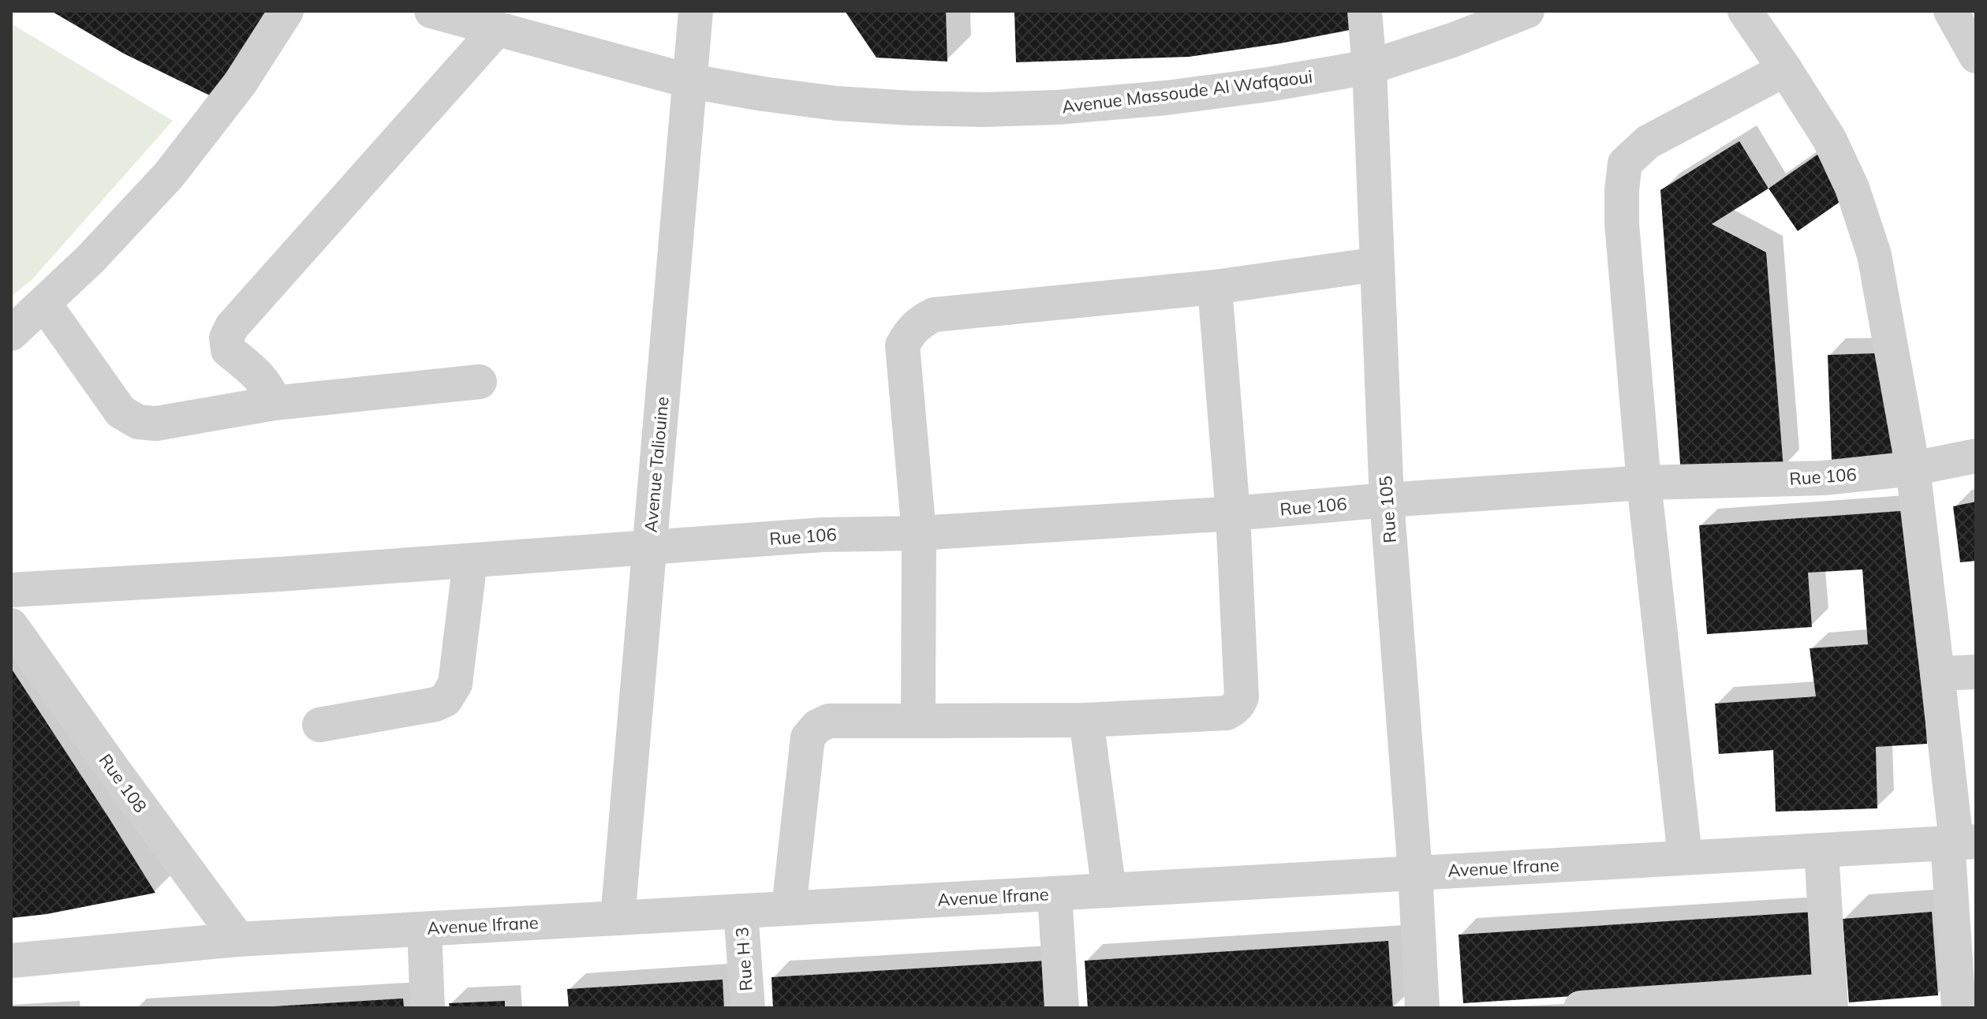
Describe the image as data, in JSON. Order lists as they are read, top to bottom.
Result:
{
  "streets": {
    "street": [
      "Avenue Massoude Al Wafqaoui",
      "Avenue Taliouine",
      "Rue 106",
      "Rue 105",
      "Rue 108",
      "Avenue Ifrane",
      "Rue H 3"
    ]
  },
  "crossings": [
    ["Avenue Massoude Al Wafqaoui", "Avenue Taliouine"],
    ["Avenue Massoude Al Wafqaoui", "Rue 105"],
    ["Avenue Taliouine", "Rue 106"],
    ["Avenue Taliouine", "Avenue Ifrane"],
    ["Rue 106", "Rue 105"],
    ["Rue 105", "Avenue Ifrane"],
    ["Rue 108", "Avenue Ifrane"],
    ["Avenue Ifrane", "Rue H 3"]
  ]
}
